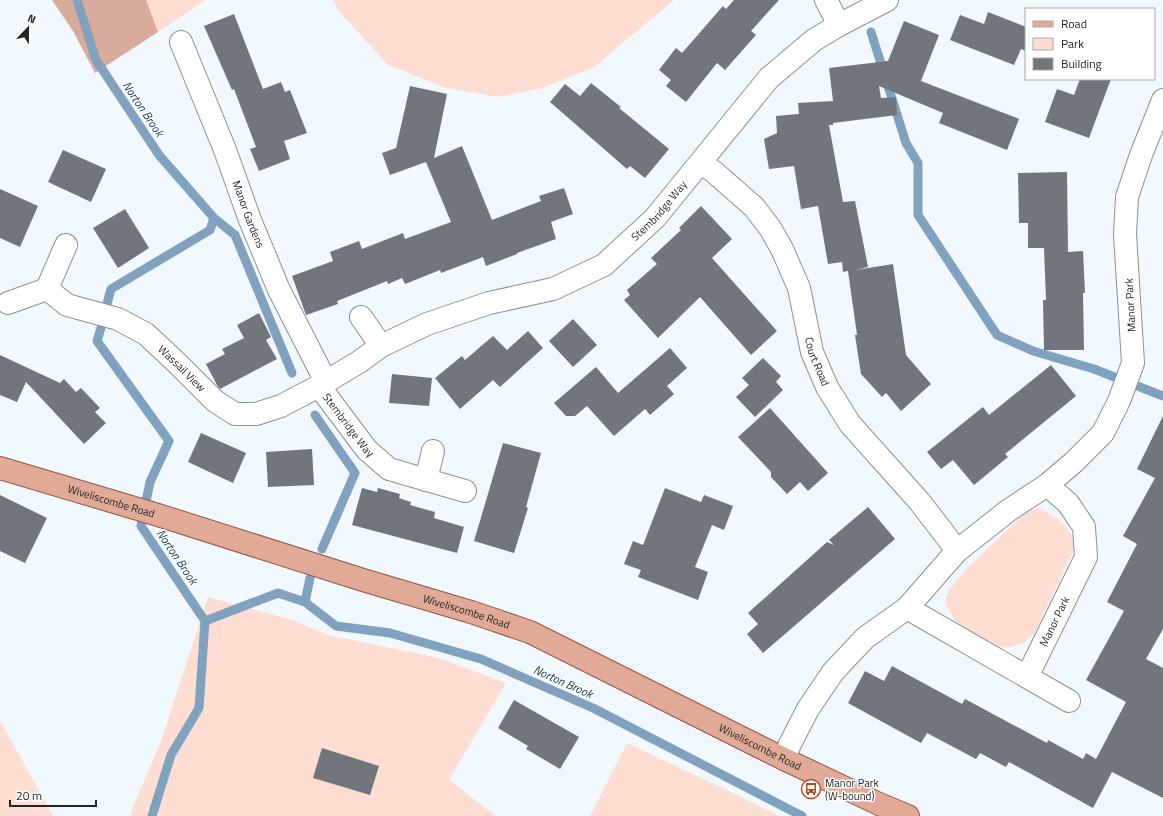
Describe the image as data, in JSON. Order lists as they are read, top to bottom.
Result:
{
  "streets": {
    "main road": ["Wiveliscombe Road"],
    "street": [
      "Stembridge Way",
      "Manor Gardens",
      "Manor Park",
      "Court Road",
      "Wassail View"
    ]
  },
  "crossings": [
    ["Stembridge Way", "Manor Gardens"],
    ["Stembridge Way", "Court Road"],
    ["Stembridge Way", "Wassail View"],
    ["Manor Gardens", "Wassail View"],
    ["Manor Park", "Court Road"],
    ["Manor Park", "Wiveliscombe Road"]
  ],
  "water": ["Norton Brook"],
  "places": {
    "bus stop": ["Manor Park (W-bound)"]
  },
  "legend": ["Road", "Park", "Building"],
  "scale_bar": "20 m",
  "north": "top"
}
